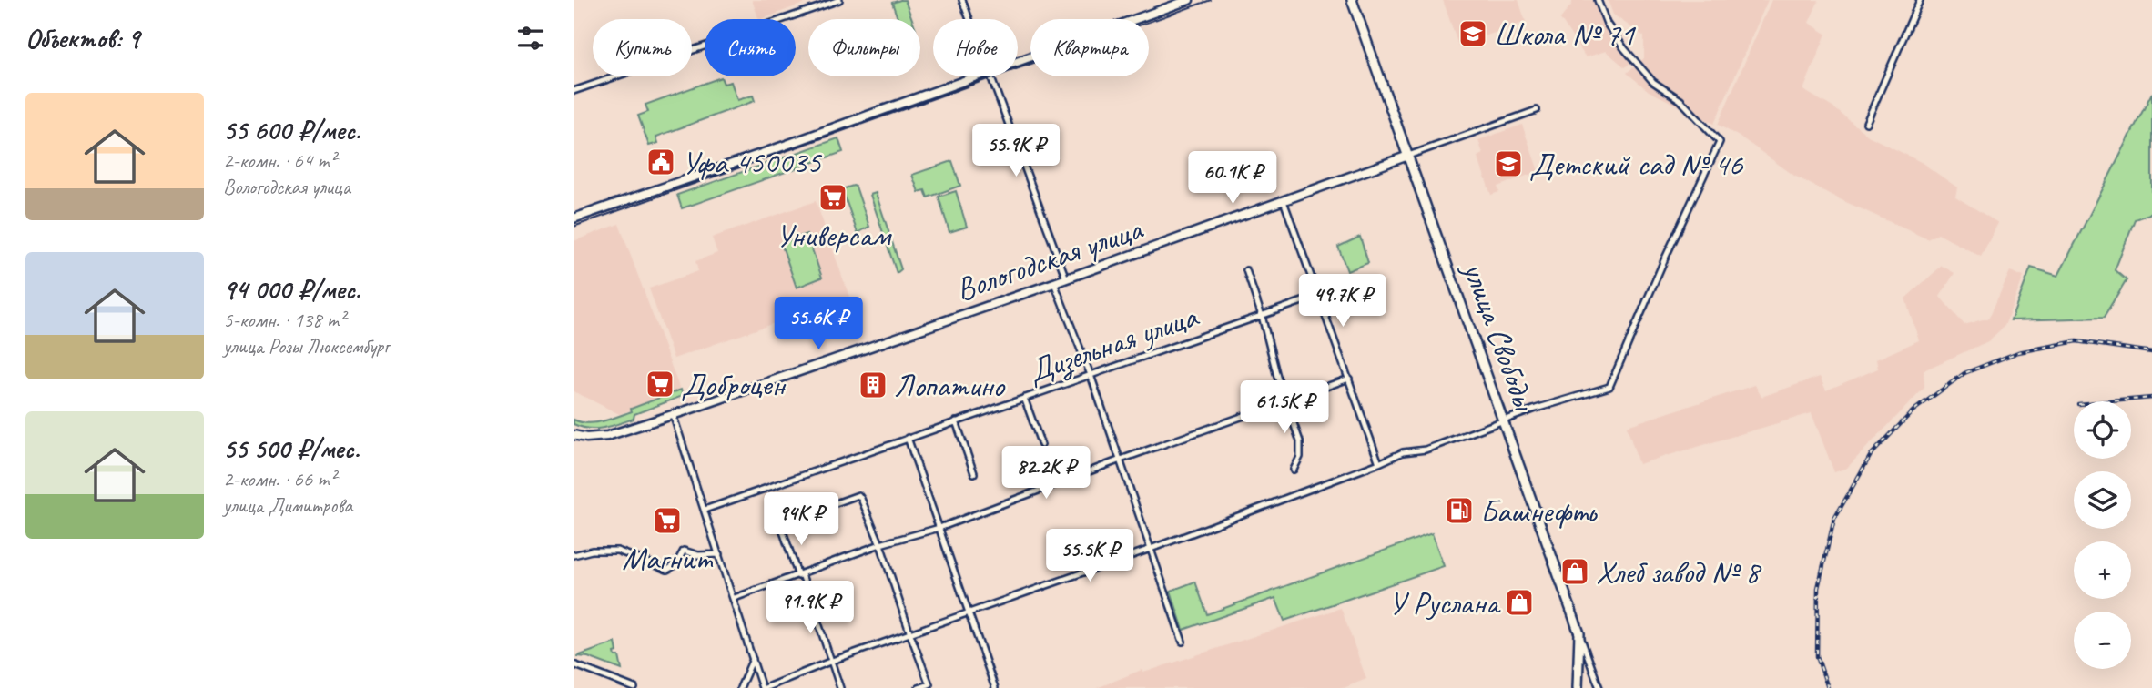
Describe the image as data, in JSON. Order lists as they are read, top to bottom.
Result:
{
  "streets": {
    "main road": ["Вологодская улица", "улица Свободы"],
    "street": ["Дизельная улица"]
  },
  "crossings": [
    ["Вологодская улица", "улица Свободы"]
  ],
  "places": {
    "school or university": ["Школа № 71", "Детский сад № 46"],
    "public building": ["Уфа 450035"],
    "supermarket": ["Универсам", "Доброцен", "Магнит"],
    "building": ["Лопатино"],
    "fuel station": ["Башнефть"],
    "shop": ["Хлеб завод № 8", "У Руслана"]
  },
  "page": {
    "heading": "Объектов: 9",
    "chip": [
      "Купить",
      "Снять",
      "Фильтры",
      "Новое",
      "Квартира"
    ],
    "list": [
      {
        "name": "55 600 ₽/мес.",
        "note": "2-комн. · 64 m² · Вологодская улица"
      },
      {
        "name": "94 000 ₽/мес.",
        "note": "5-комн. · 138 m² · улица Розы Люксембург"
      },
      {
        "name": "55 500 ₽/мес.",
        "note": "2-комн. · 66 m² · улица Димитрова"
      }
    ],
    "price": [
      "55.9K ₽",
      "60.1K ₽",
      "49.7K ₽",
      "55.6K ₽",
      "61.5K ₽",
      "82.2K ₽",
      "94K ₽",
      "55.5K ₽",
      "91.9K ₽"
    ],
    "map_buttons": ["+", "−"]
  }
}
